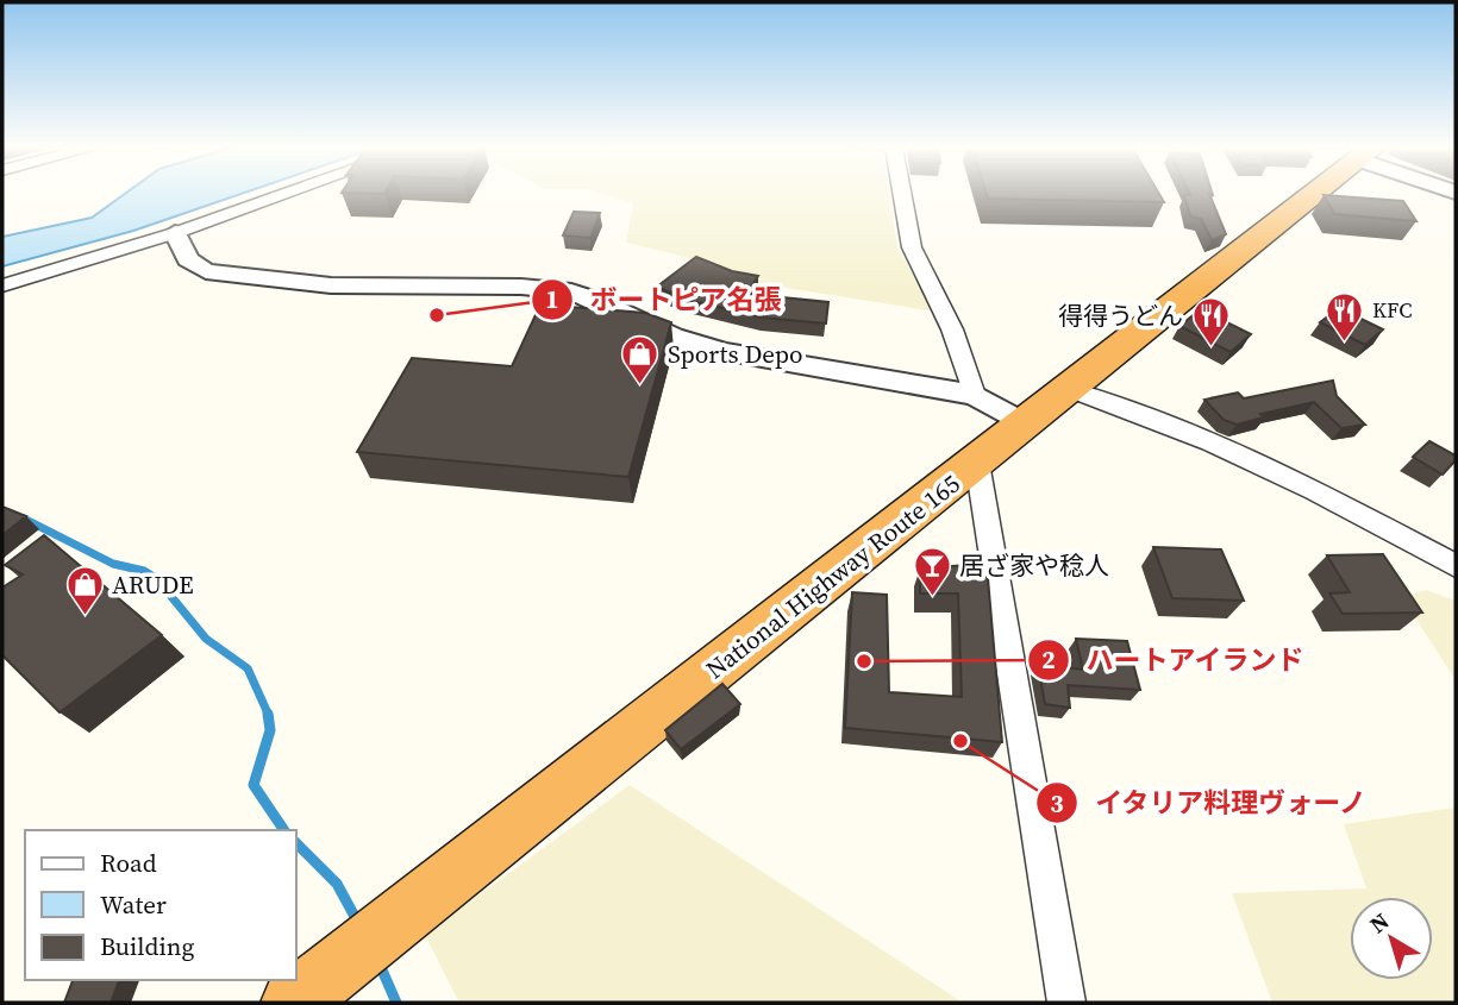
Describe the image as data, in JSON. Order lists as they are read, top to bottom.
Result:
{
  "streets": {
    "highway": ["National Highway Route 165"]
  },
  "places": {
    "other": ["ボートピア名張", "ハートアイランド", "イタリア料理ヴォーノ"],
    "restaurant": ["KFC", "得得うどん"],
    "shop": ["Sports Depo", "ARUDE"],
    "bar": ["居ざ家や稔人"]
  },
  "legend": ["Road", "Water", "Building"],
  "north": "top left"
}
